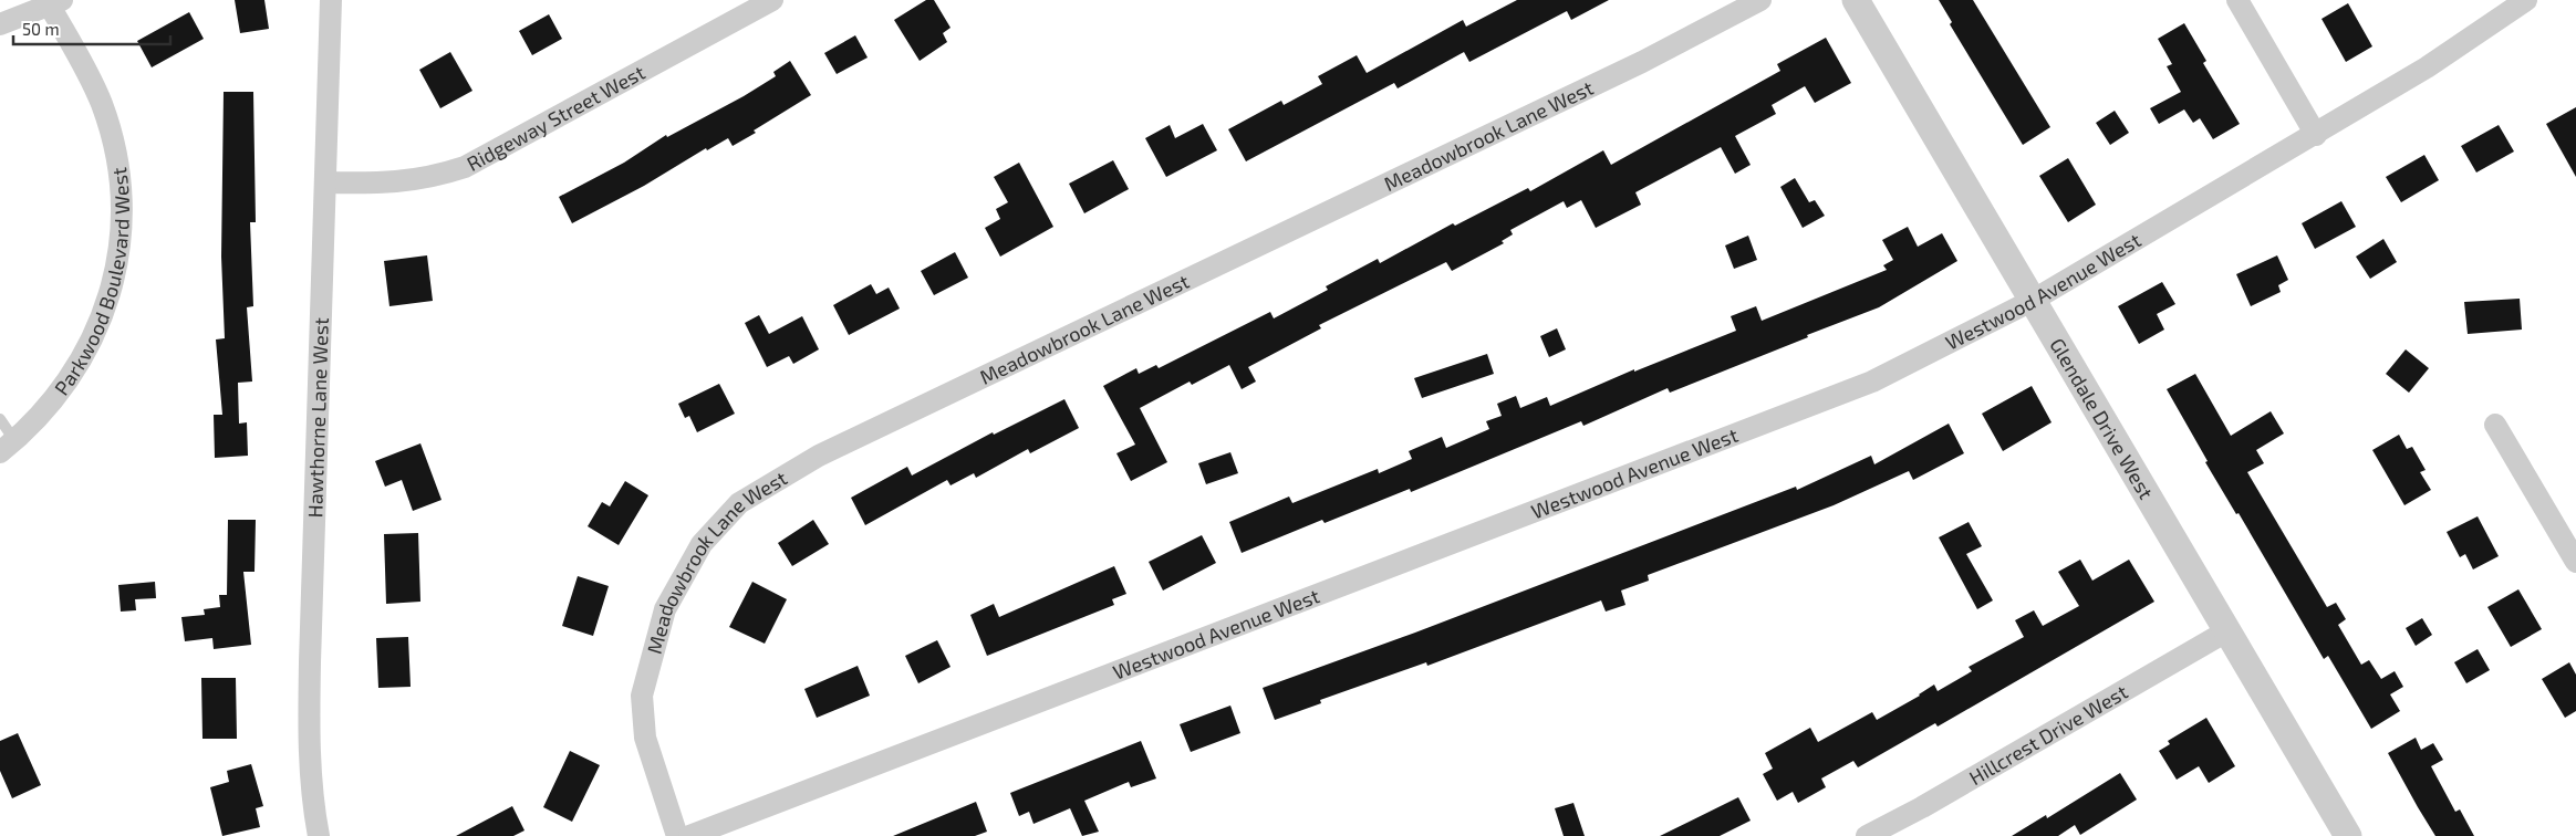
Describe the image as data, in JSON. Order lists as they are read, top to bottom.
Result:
{
  "streets": {
    "street": [
      "Ridgeway Street West",
      "Meadowbrook Lane West",
      "Parkwood Boulevard West",
      "Westwood Avenue West",
      "Hawthorne Lane West",
      "Glendale Drive West",
      "Hillcrest Drive West"
    ]
  },
  "crossings": [
    ["Ridgeway Street West", "Hawthorne Lane West"],
    ["Westwood Avenue West", "Glendale Drive West"],
    ["Glendale Drive West", "Hillcrest Drive West"]
  ],
  "scale_bar": "50 m"
}
